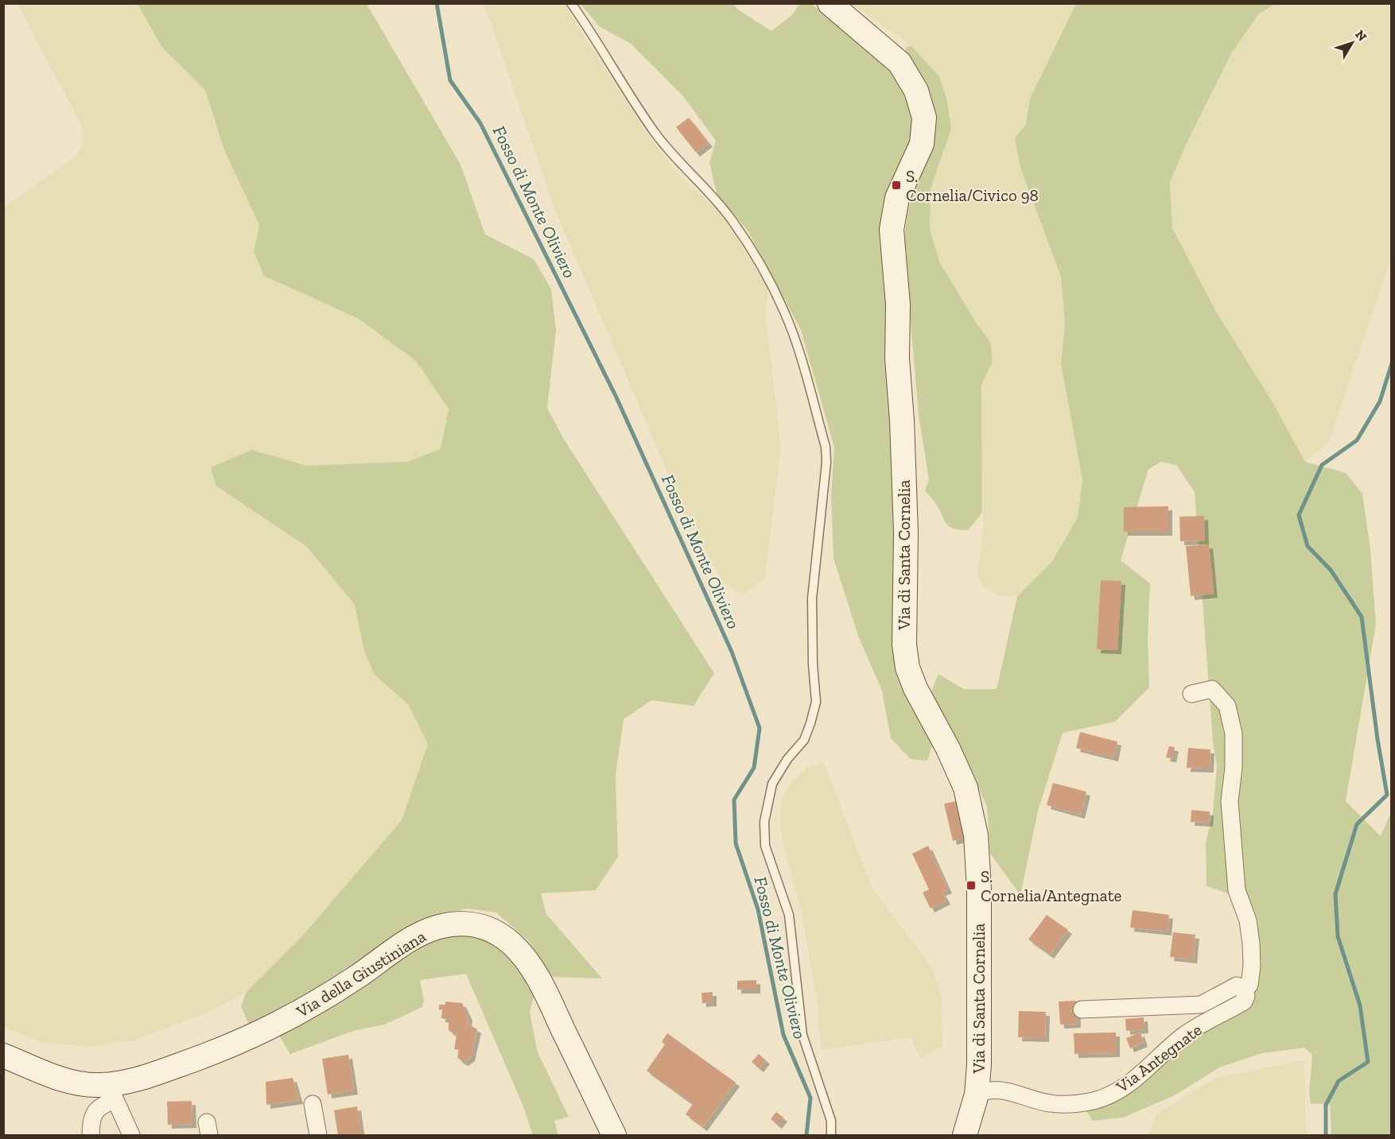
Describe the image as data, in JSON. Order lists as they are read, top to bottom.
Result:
{
  "streets": {
    "street": ["Via di Santa Cornelia", "Via della Giustiniana", "Via Antegnate"]
  },
  "crossings": [
    ["Via di Santa Cornelia", "Via Antegnate"]
  ],
  "water": ["Fosso di Monte Oliviero"],
  "places": {
    "transit": ["S. Cornelia/Civico 98", "S. Cornelia/Antegnate"]
  },
  "north": "top right"
}
